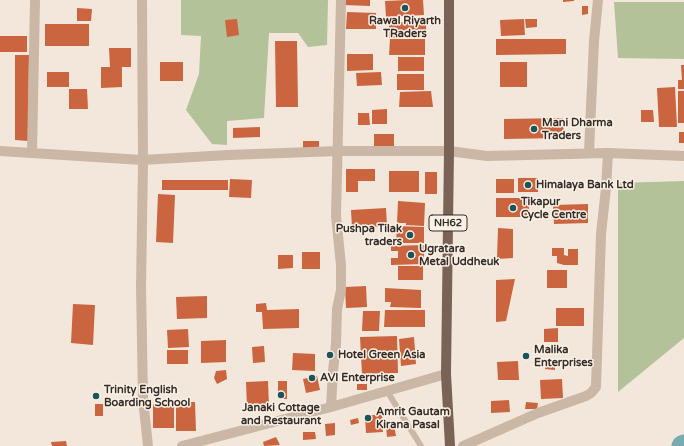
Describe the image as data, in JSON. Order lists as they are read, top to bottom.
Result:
{
  "streets": {
    "main road": ["NH62"]
  },
  "places": [
    "Rawal Riyarth TRaders",
    "Mani Dharma Traders",
    "Himalaya Bank Ltd",
    "Tikapur Cycle Centre",
    "Pushpa Tilak traders",
    "Ugratara Metal Uddheuk",
    "Hotel Green Asia",
    "Malika Enterprises",
    "AVI Enterprise",
    "Janaki Cottage and Restaurant",
    "Trinity English Boarding School",
    "Amrit Gautam Kirana Pasal"
  ]
}
